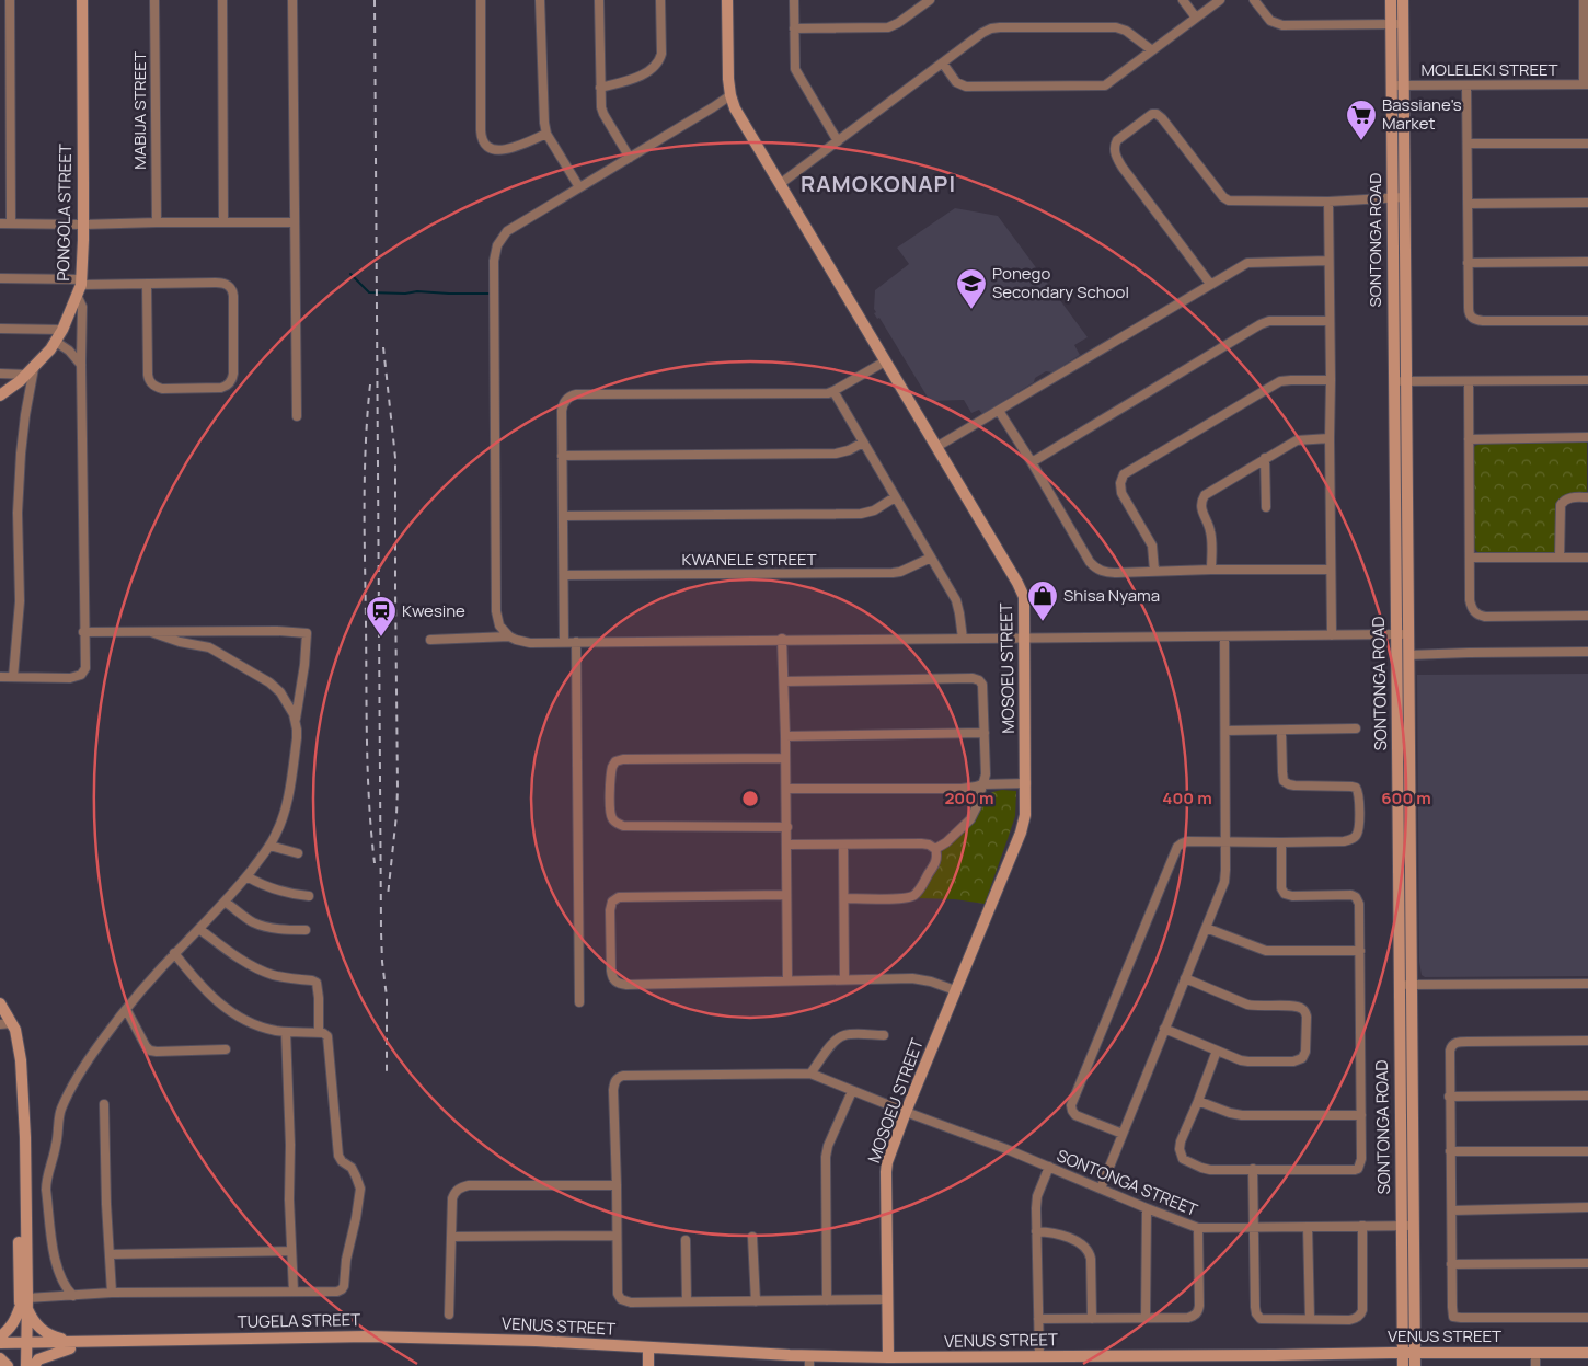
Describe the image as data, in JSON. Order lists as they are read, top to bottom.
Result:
{
  "streets": {
    "street": [
      "MOLELEKI STREET",
      "MABIJA STREET",
      "PONGOLA STREET",
      "SONTONGA ROAD",
      "KWANELE STREET",
      "MOSOEU STREET",
      "SONTONGA STREET",
      "TUGELA STREET",
      "VENUS STREET"
    ]
  },
  "crossings": [
    ["MOLELEKI STREET", "SONTONGA ROAD"],
    ["SONTONGA ROAD", "SONTONGA STREET"],
    ["SONTONGA ROAD", "VENUS STREET"],
    ["MOSOEU STREET", "SONTONGA STREET"],
    ["MOSOEU STREET", "VENUS STREET"],
    ["TUGELA STREET", "VENUS STREET"]
  ],
  "districts": ["RAMOKONAPI"],
  "places": {
    "supermarket": ["Bassiane's Market"],
    "school or university": ["Ponego Secondary School"],
    "shop": ["Shisa Nyama"],
    "station": ["Kwesine"]
  },
  "rings": ["200 m", "400 m", "600 m"]
}
